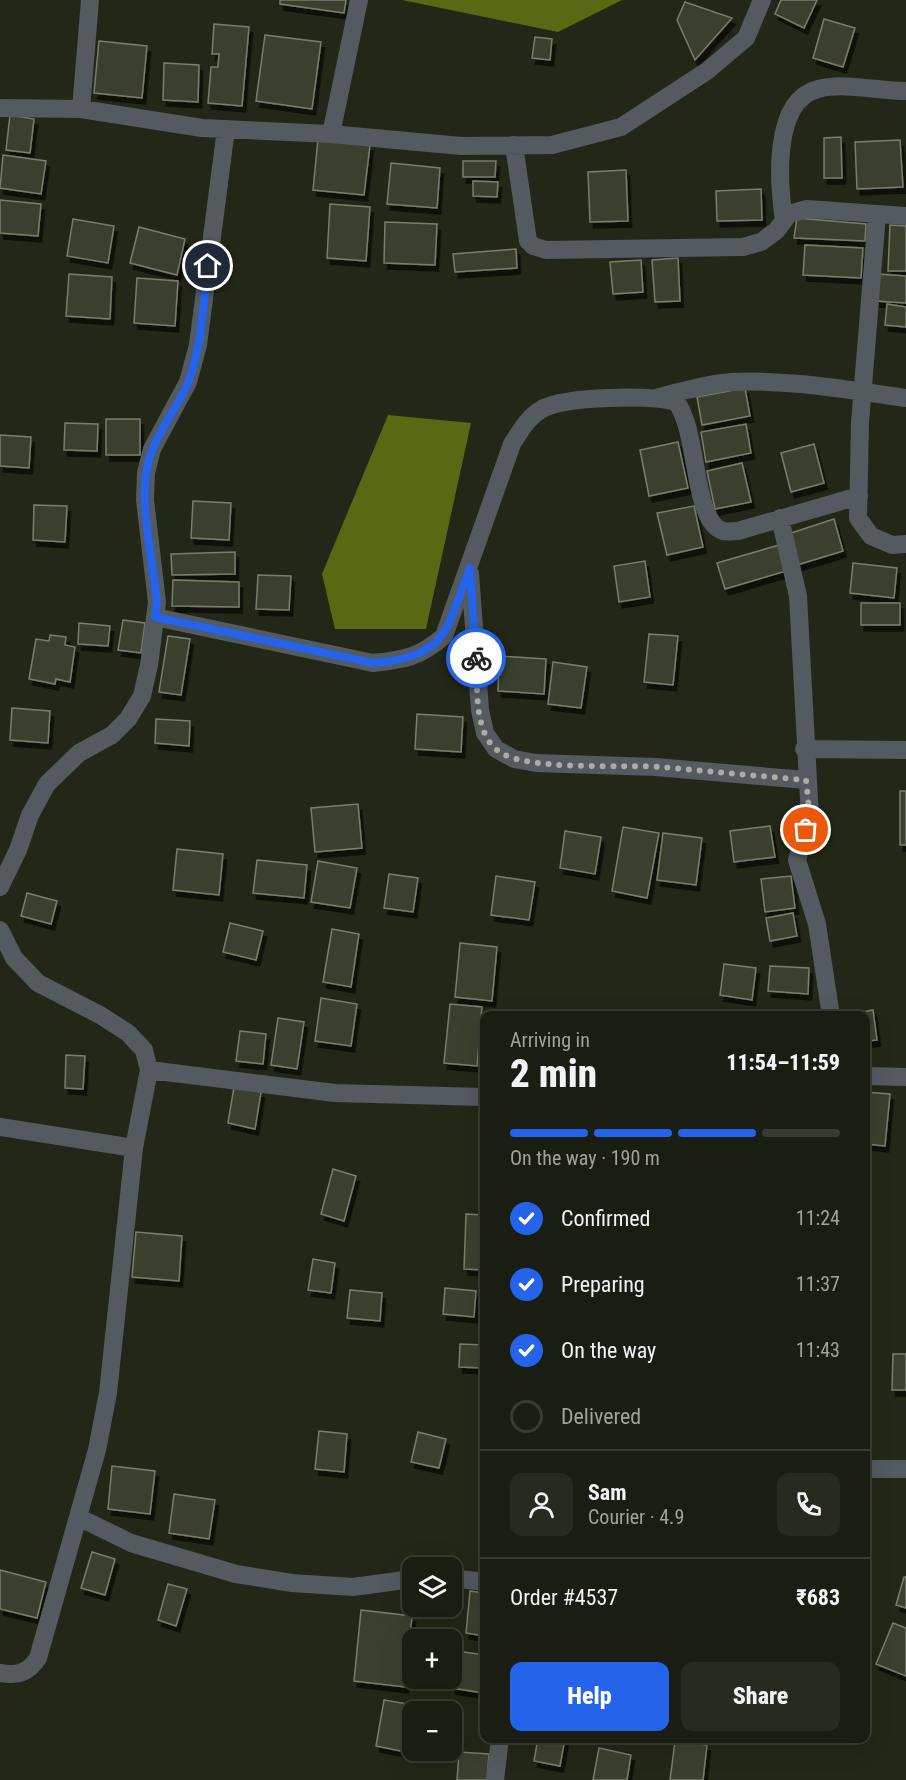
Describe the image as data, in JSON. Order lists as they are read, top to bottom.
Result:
{
  "page": {
    "heading": ["2 min", "Arriving in", "11:54–11:59"],
    "panel": [
      "Sam",
      "Courier · 4.9",
      "Order #4537",
      "₹683"
    ],
    "bar": "On the way · 190 m",
    "list": [
      ["Confirmed", "11:24"],
      ["Preparing", "11:37"],
      ["On the way", "11:43"],
      "Delivered"
    ],
    "map_buttons": ["+", "−"],
    "buttons": ["Help", "Share"]
  }
}
